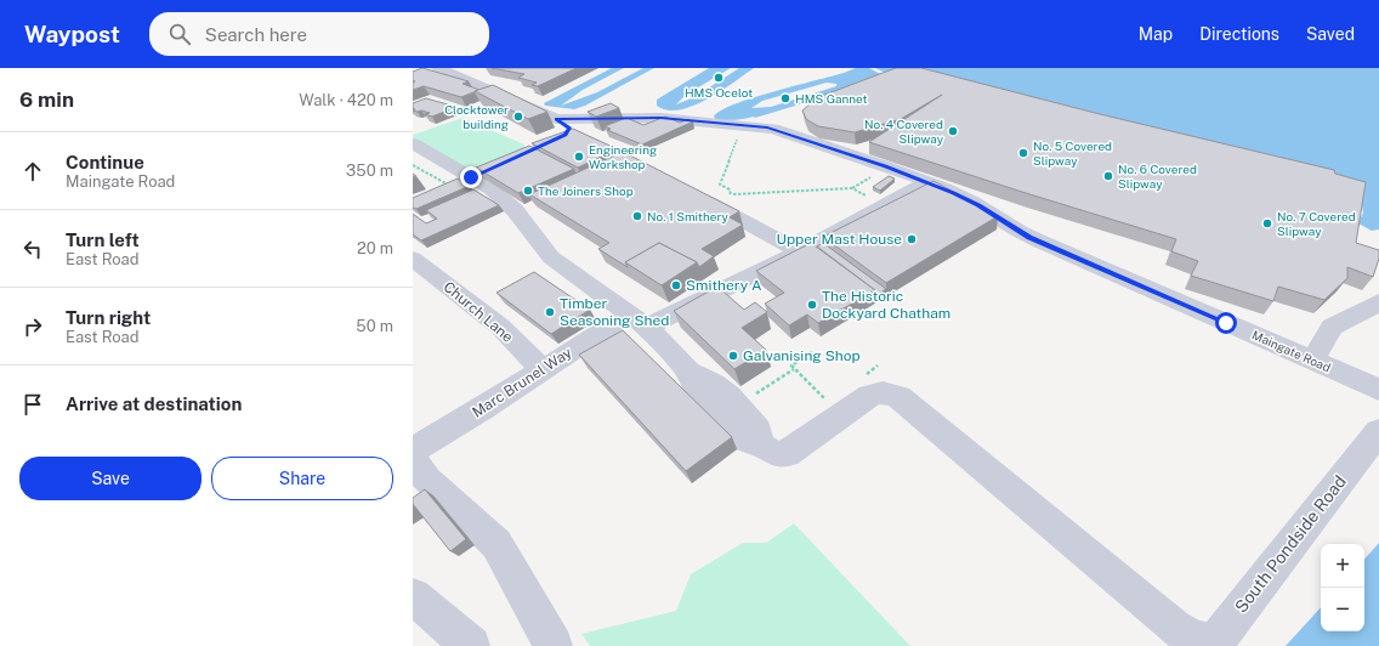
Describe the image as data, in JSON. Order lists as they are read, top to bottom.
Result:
{
  "streets": {
    "lane": [
      "Church Lane",
      "Maingate Road",
      "Marc Brunel Way",
      "South Pondside Road"
    ]
  },
  "crossings": [
    ["Church Lane", "Marc Brunel Way"],
    ["Maingate Road", "Marc Brunel Way"]
  ],
  "places": [
    "HMS Ocelot",
    "HMS Gannet",
    "Clocktower building",
    "No. 4 Covered Slipway",
    "No. 5 Covered Slipway",
    "Engineering Workshop",
    "No. 6 Covered Slipway",
    "The Joiners Shop",
    "No. 1 Smithery",
    "No. 7 Covered Slipway",
    "Upper Mast House",
    "Smithery A",
    "The Historic Dockyard Chatham",
    "Timber Seasoning Shed",
    "Galvanising Shop"
  ],
  "page": {
    "header": "Waypost",
    "search": "Search here",
    "nav": ["Map", "Directions", "Saved"],
    "heading": ["6 min", "Walk · 420 m"],
    "list": [
      ["Continue", "Maingate Road", "350 m"],
      ["Turn left", "East Road", "20 m"],
      ["Turn right", "East Road", "50 m"],
      "Arrive at destination"
    ],
    "buttons": ["Save", "Share"],
    "map_buttons": ["+", "−"]
  }
}
